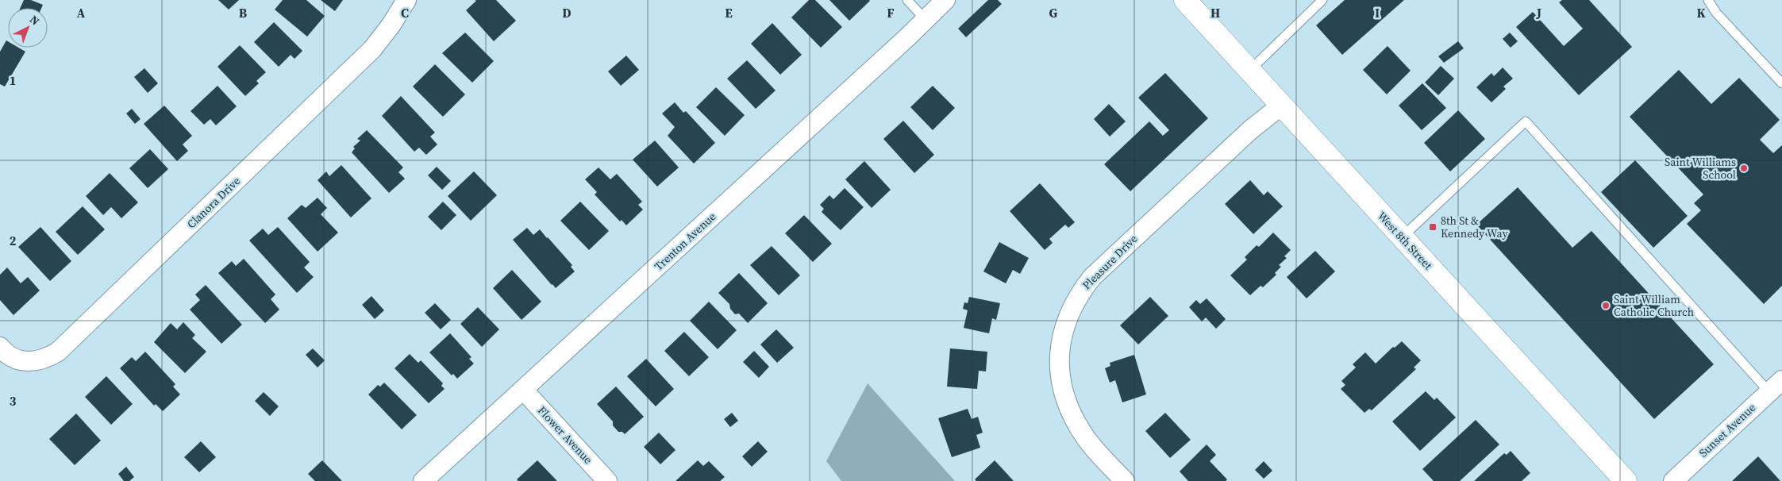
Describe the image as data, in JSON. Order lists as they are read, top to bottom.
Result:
{
  "streets": {
    "street": [
      "Clanora Drive",
      "West 8th Street",
      "Trenton Avenue",
      "Pleasure Drive",
      "Sunset Avenue",
      "Flower Avenue"
    ]
  },
  "crossings": [
    ["West 8th Street", "Pleasure Drive"],
    ["Trenton Avenue", "Flower Avenue"]
  ],
  "places": {
    "other": ["Saint Williams School", "Saint William Catholic Church"],
    "transit": ["8th St & Kennedy Way"]
  },
  "north": "top right",
  "grid": {
    "columns": [
      "A",
      "B",
      "C",
      "D",
      "E",
      "F",
      "G",
      "H",
      "I",
      "J",
      "K"
    ],
    "rows": ["1", "2", "3"]
  }
}
